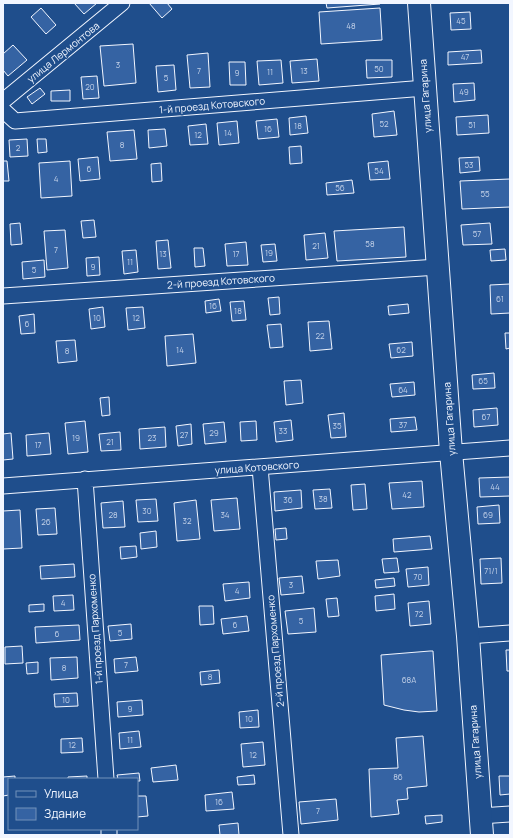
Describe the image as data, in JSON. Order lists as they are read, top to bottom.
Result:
{
  "streets": {
    "street": [
      "улица Лермонтова",
      "улица Гагарина",
      "1-й проезд Котовского",
      "2-й проезд Котовского",
      "улица Котовского",
      "1-й проезд Пархоменко",
      "2-й проезд Пархоменко"
    ]
  },
  "crossings": [
    ["улица Гагарина", "1-й проезд Котовского"],
    ["улица Гагарина", "2-й проезд Котовского"],
    ["улица Гагарина", "улица Котовского"],
    ["улица Котовского", "1-й проезд Пархоменко"],
    ["улица Котовского", "2-й проезд Пархоменко"]
  ],
  "house_numbers": [
    "45",
    "48",
    "47",
    "3",
    "50",
    "7",
    "13",
    "11",
    "9",
    "5",
    "20",
    "49",
    "52",
    "51",
    "18",
    "16",
    "14",
    "12",
    "8",
    "2",
    "53",
    "6",
    "54",
    "4",
    "56",
    "55",
    "57",
    "58",
    "21",
    "7",
    "19",
    "13",
    "17",
    "11",
    "9",
    "5",
    "61",
    "16",
    "18",
    "10",
    "12",
    "6",
    "22",
    "14",
    "62",
    "8",
    "65",
    "64",
    "67",
    "37",
    "35",
    "33",
    "29",
    "27",
    "19",
    "23",
    "21",
    "17",
    "44",
    "42",
    "38",
    "36",
    "30",
    "28",
    "34",
    "69",
    "32",
    "26",
    "71/1",
    "70",
    "3",
    "4",
    "4",
    "72",
    "5",
    "6",
    "5",
    "6",
    "7",
    "8",
    "8",
    "68А",
    "10",
    "9",
    "10",
    "11",
    "12",
    "12",
    "86",
    "16",
    "7"
  ],
  "legend": ["Улица", "Здание"]
}
